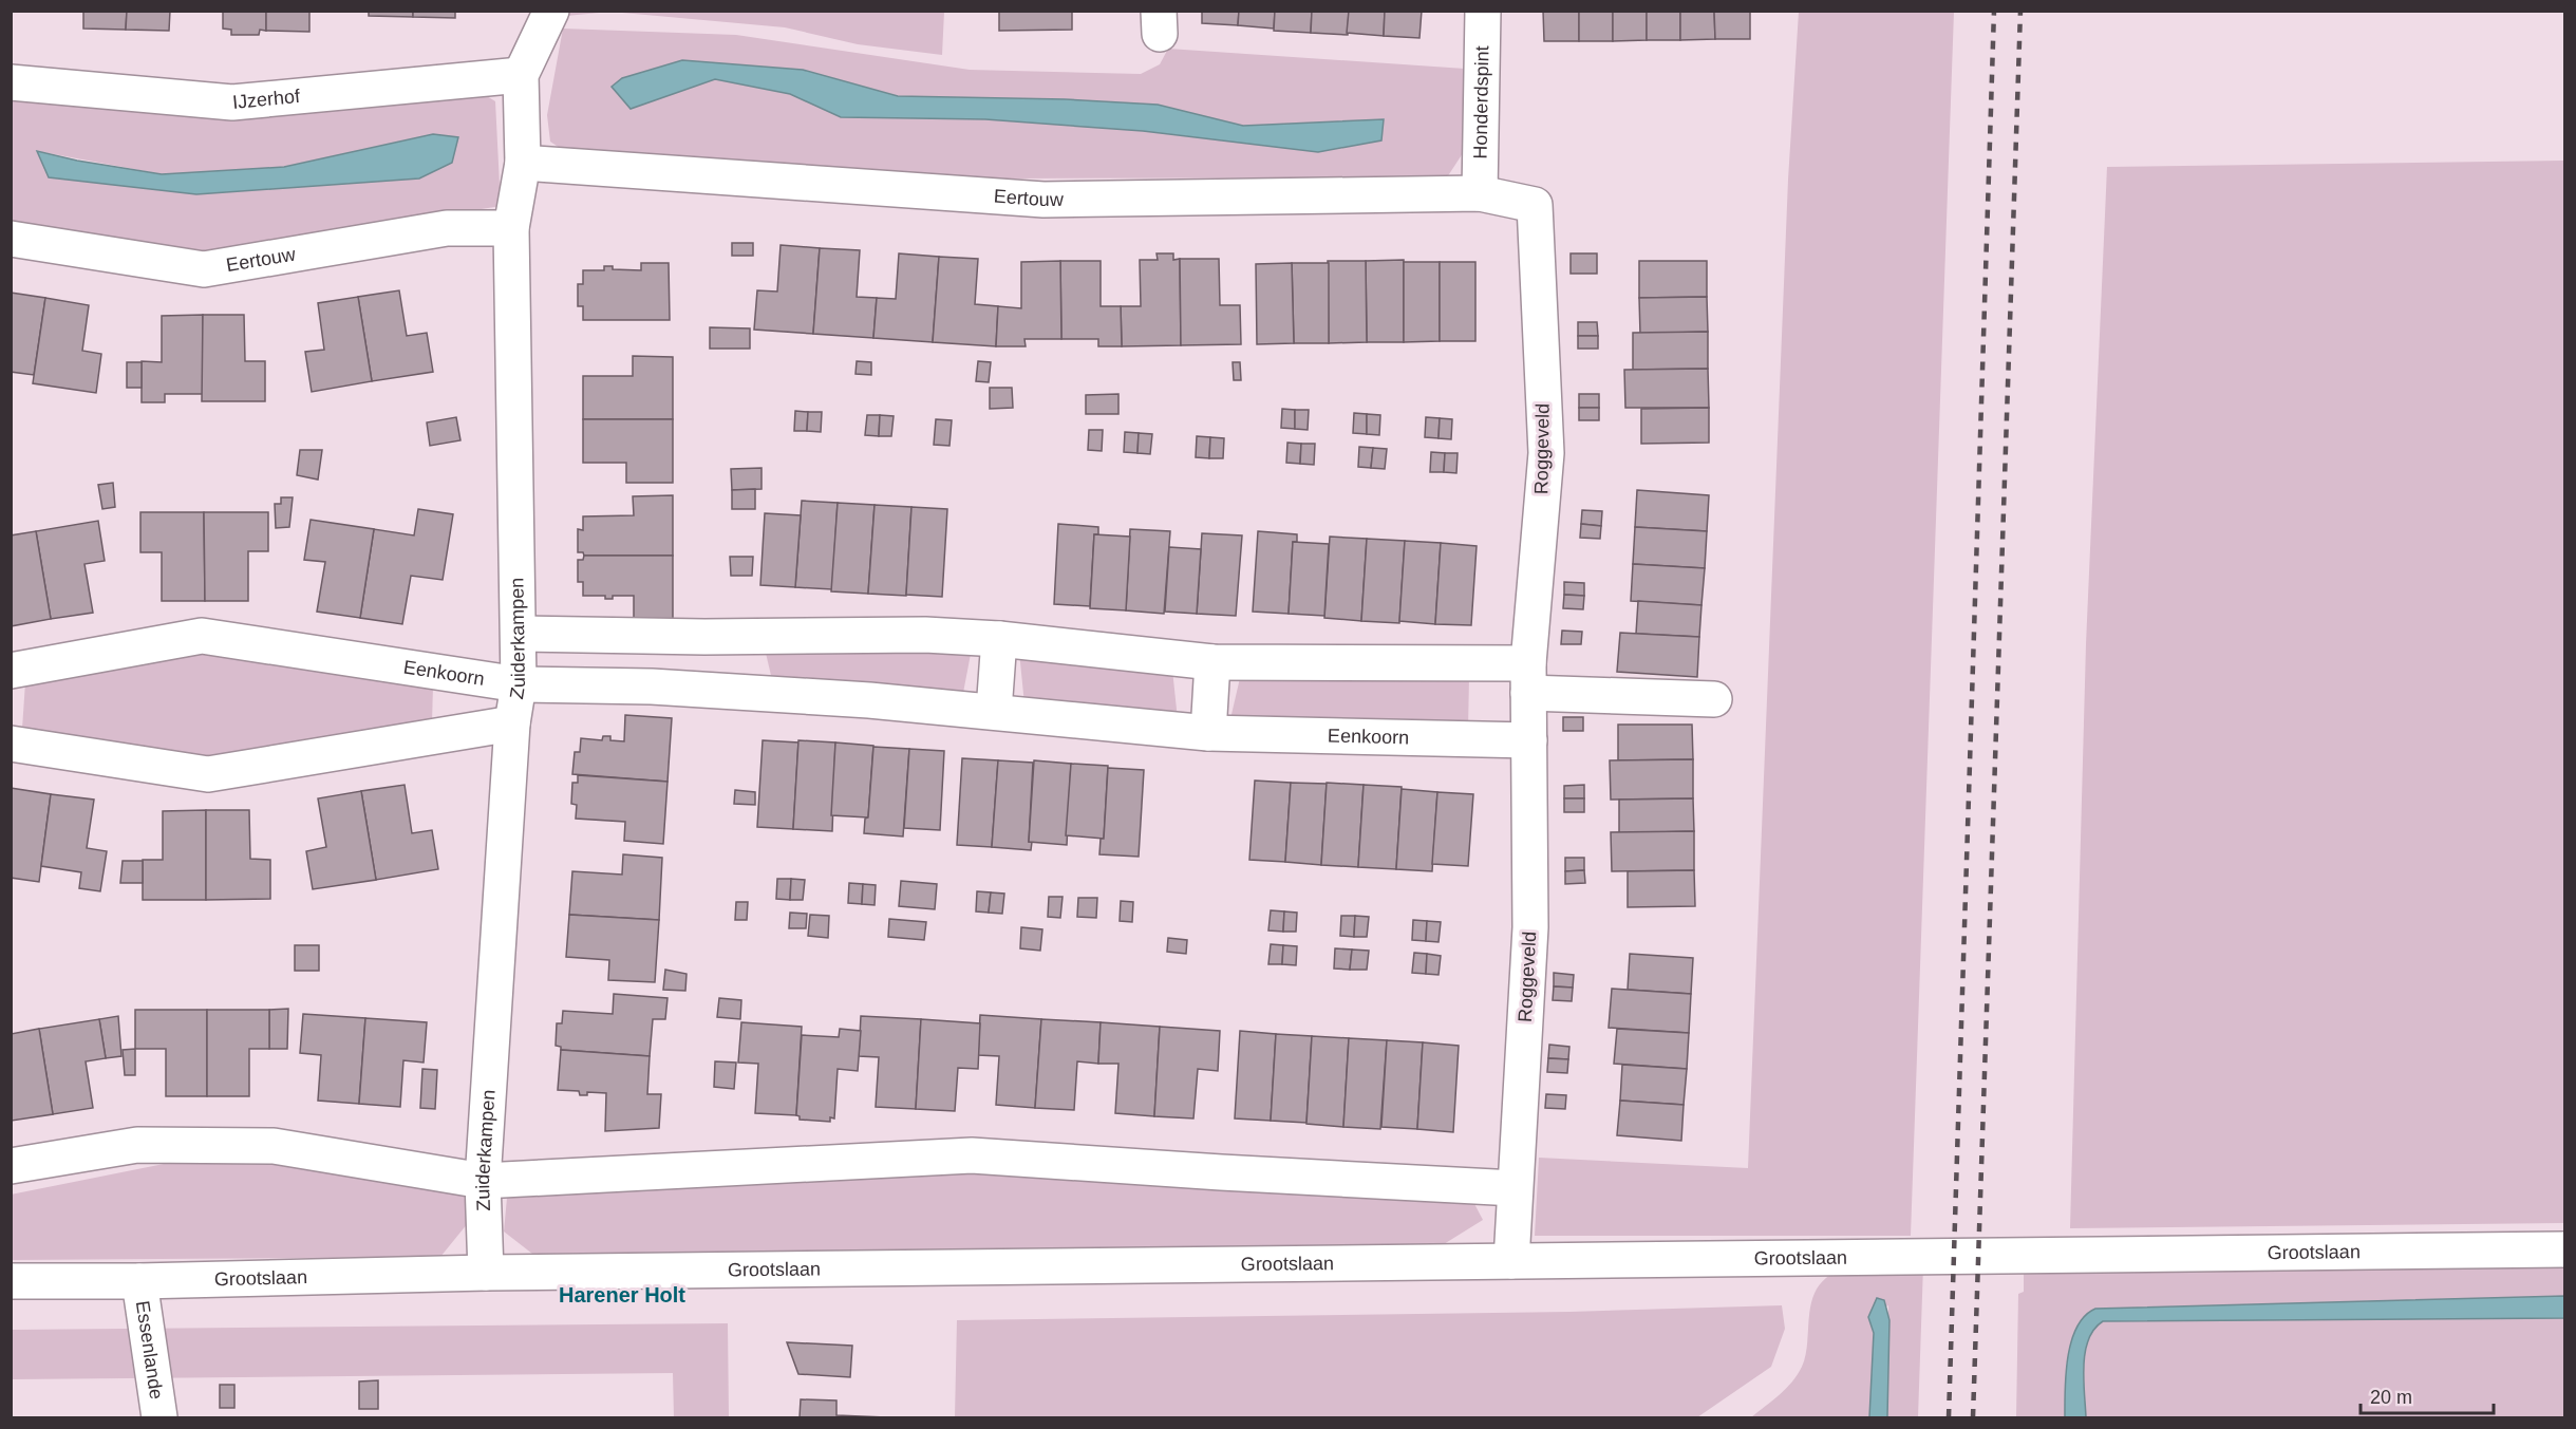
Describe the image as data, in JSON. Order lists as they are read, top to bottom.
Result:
{
  "streets": {
    "street": [
      "IJzerhof",
      "Honderdspint",
      "Eertouw",
      "Roggeveld",
      "Zuiderkampen",
      "Eenkoorn",
      "Grootslaan",
      "Essenlande"
    ]
  },
  "crossings": [
    ["IJzerhof", "Zuiderkampen"],
    ["Honderdspint", "Eertouw"],
    ["Eertouw", "Roggeveld"],
    ["Eertouw", "Zuiderkampen"],
    ["Roggeveld", "Eenkoorn"],
    ["Roggeveld", "Grootslaan"],
    ["Zuiderkampen", "Eenkoorn"],
    ["Zuiderkampen", "Grootslaan"],
    ["Grootslaan", "Essenlande"]
  ],
  "districts": ["Harener Holt"],
  "scale_bar": "20 m"
}
